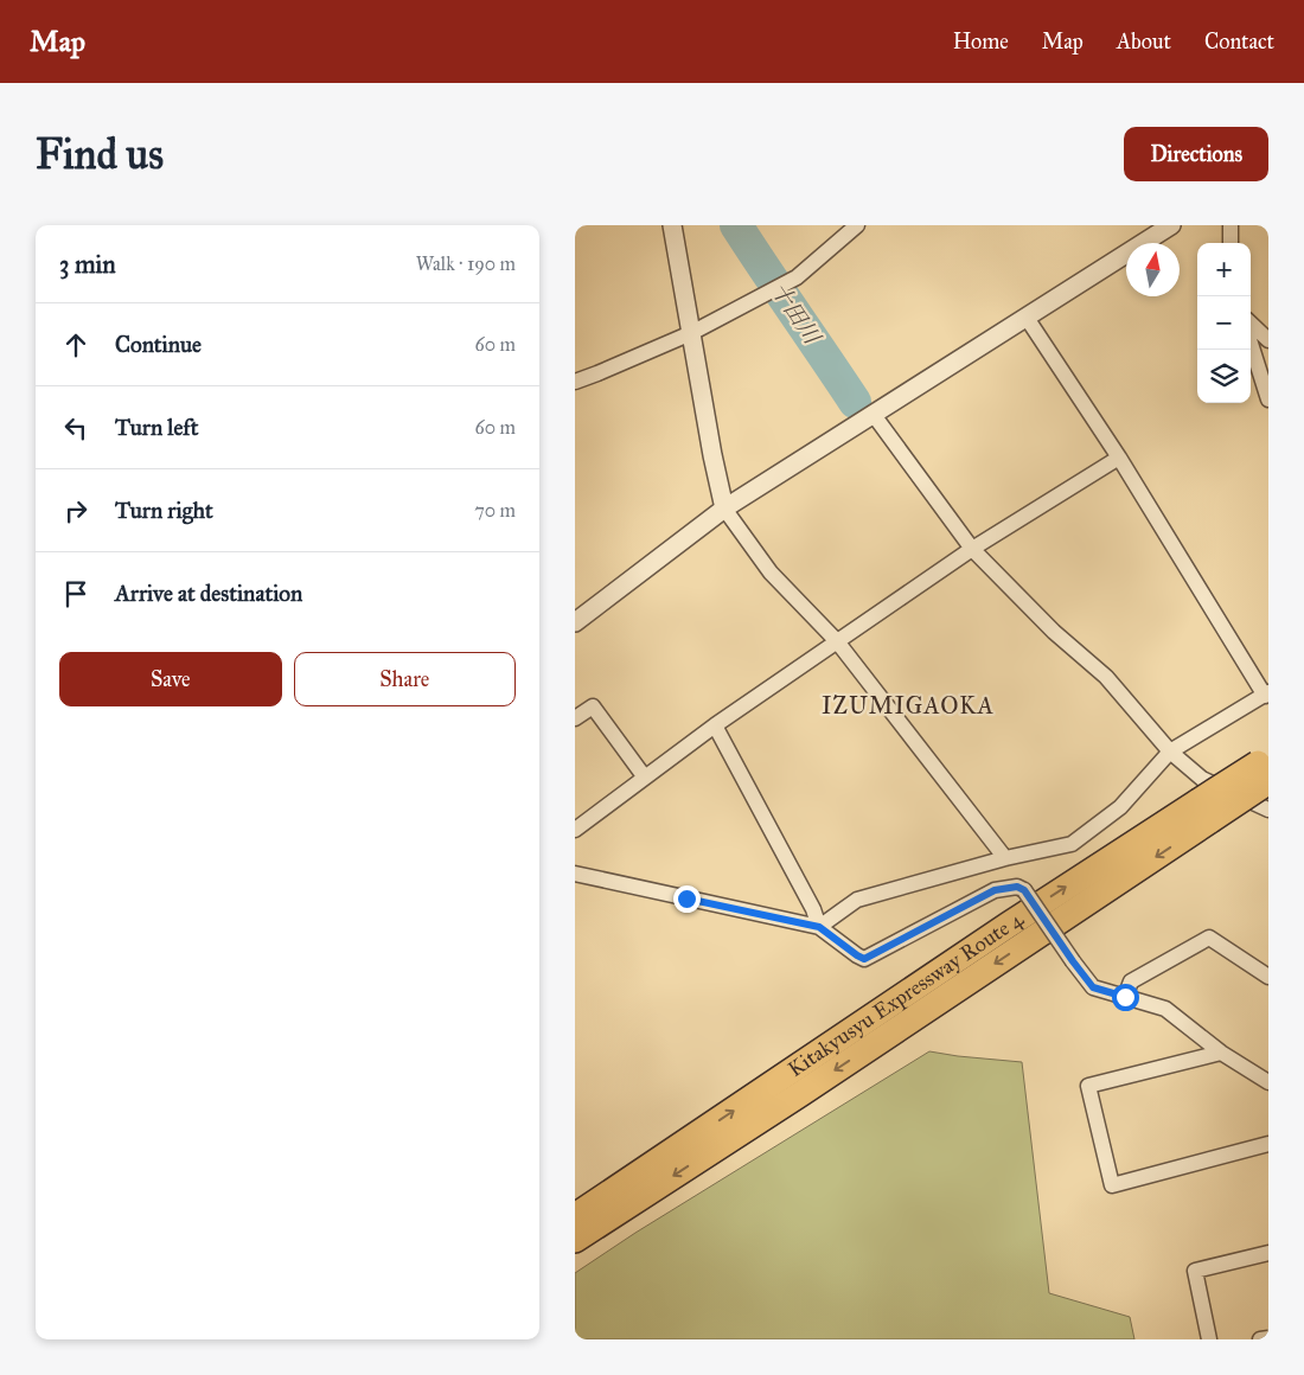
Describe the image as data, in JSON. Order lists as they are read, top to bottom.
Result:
{
  "streets": {
    "highway": ["Kitakyusyu Expressway Route 4"]
  },
  "districts": ["IZUMIGAOKA"],
  "water": ["十田川"],
  "north": "top",
  "page": {
    "header": "Map",
    "nav": [
      "Home",
      "Map",
      "About",
      "Contact"
    ],
    "buttons": [
      "Directions",
      ["Save", "Share"]
    ],
    "title": "Find us",
    "heading": ["3 min", "Walk · 190 m"],
    "map_buttons": ["+", "−"],
    "list": [
      ["Continue", "60 m"],
      ["Turn left", "60 m"],
      ["Turn right", "70 m"],
      "Arrive at destination"
    ]
  }
}
